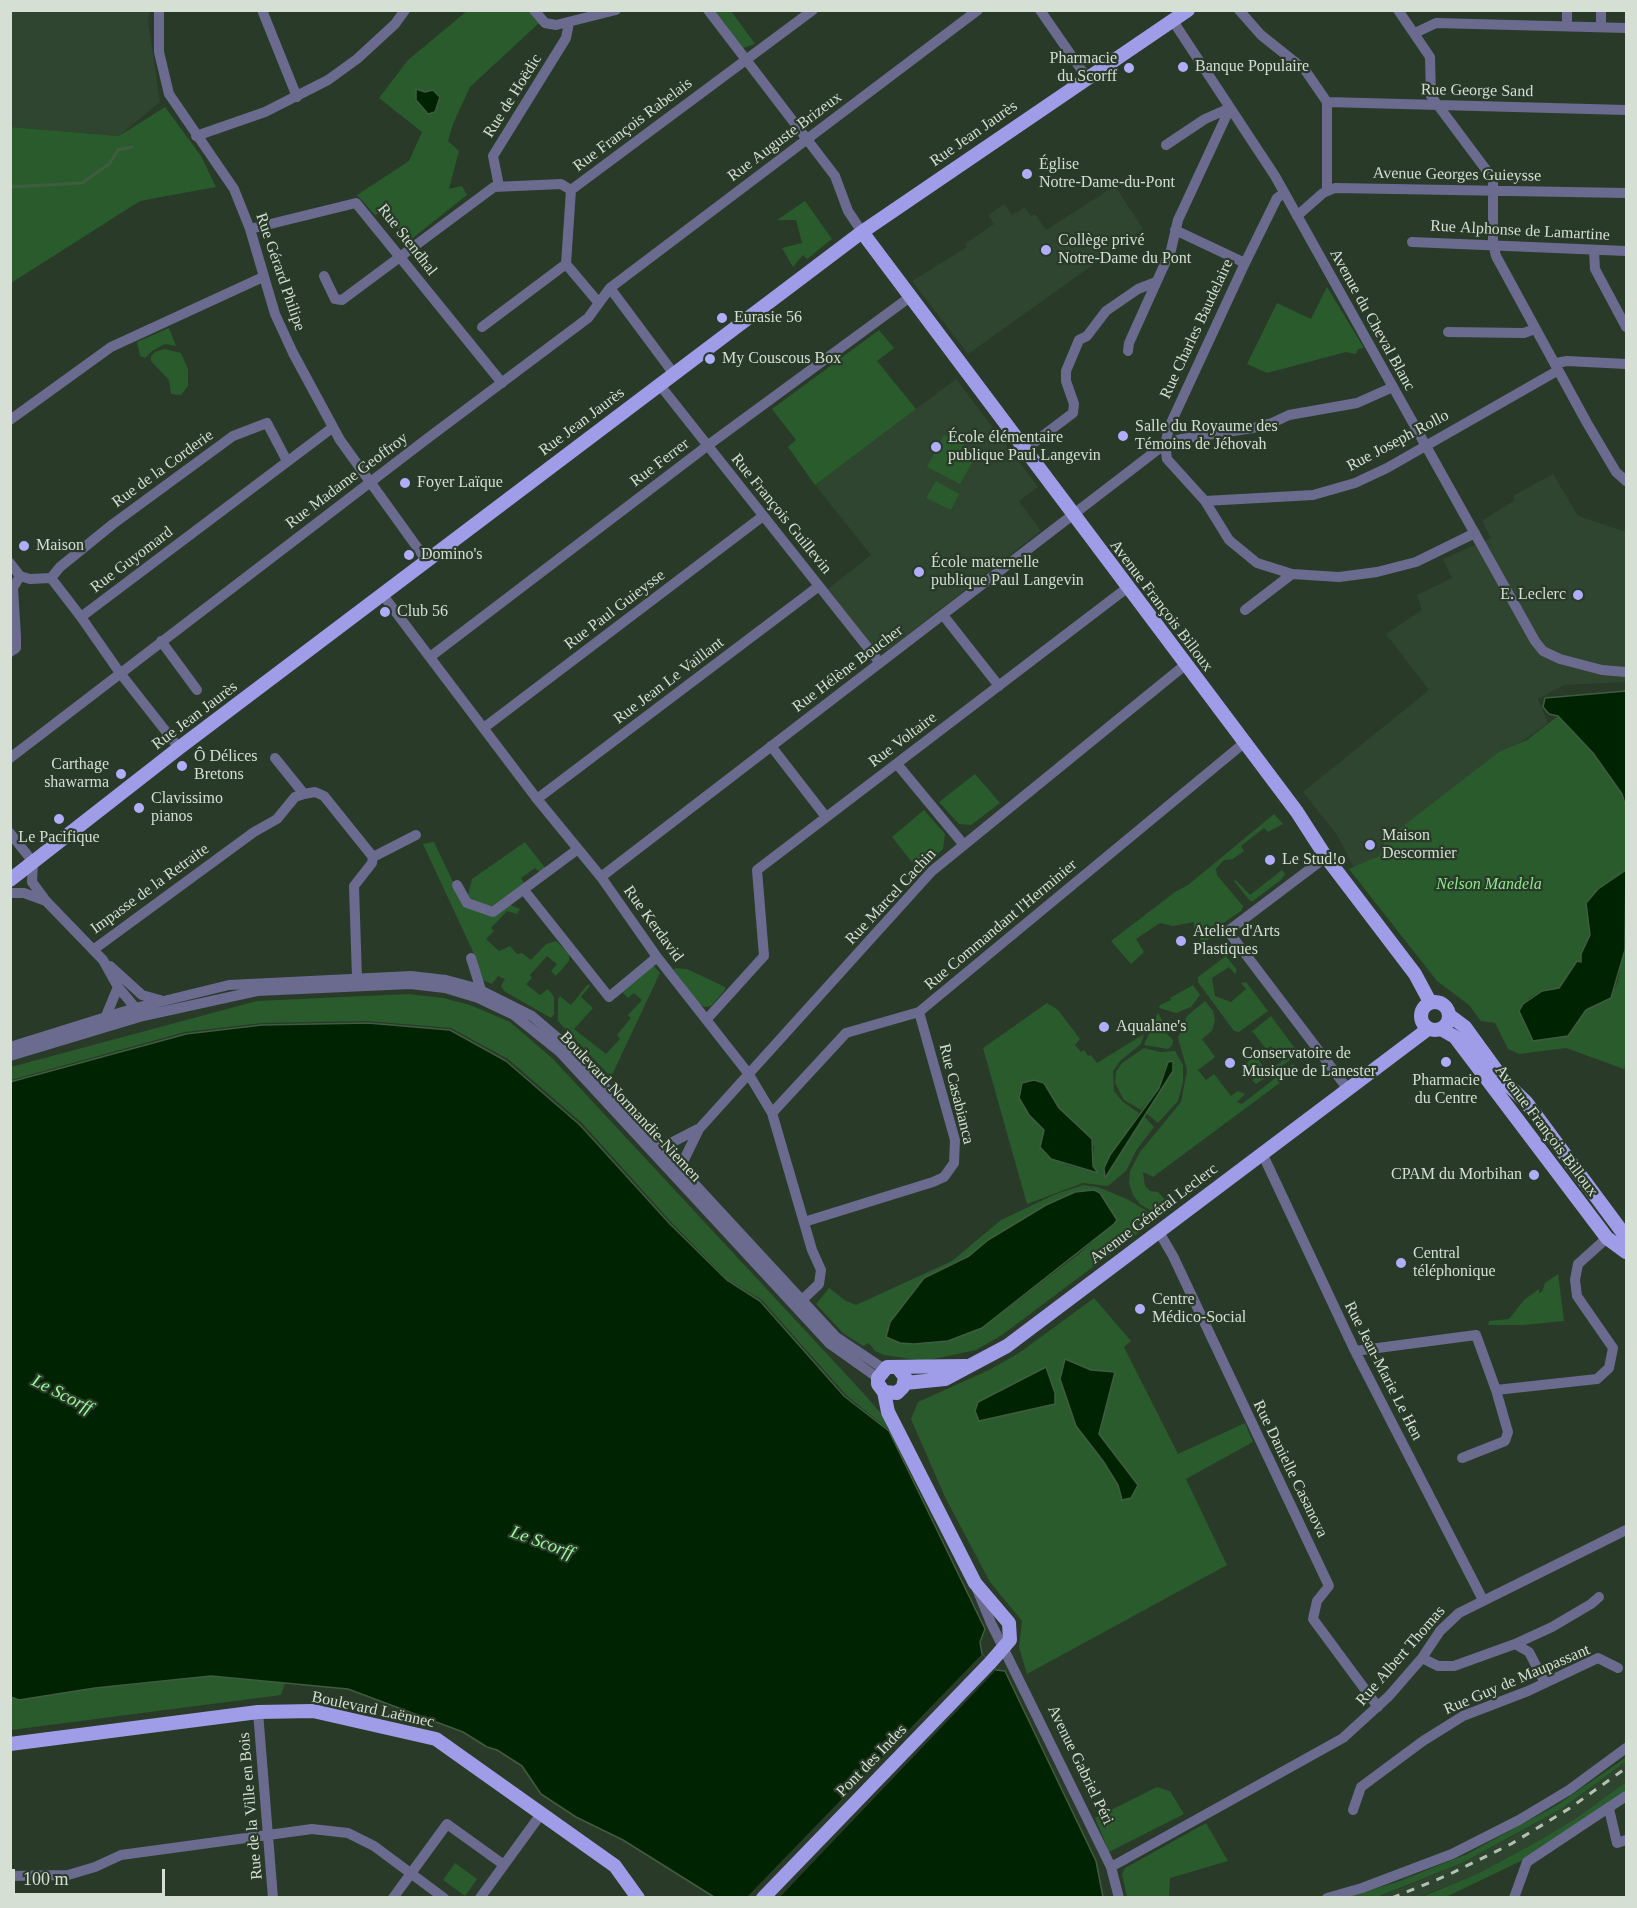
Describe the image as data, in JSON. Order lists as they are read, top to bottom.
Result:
{
  "streets": {
    "main road": [
      "Rue Jean Jaurès",
      "Avenue François Billoux",
      "Avenue Général Leclerc",
      "Boulevard Laënnec",
      "Pont des Indes",
      "Avenue Gabriel Péri"
    ],
    "street": [
      "Rue George Sand",
      "Rue de Hoëdic",
      "Rue François Rabelais",
      "Rue Auguste Brizeux",
      "Avenue Georges Guieysse",
      "Rue Alphonse de Lamartine",
      "Rue Stendhal",
      "Rue Gérard Philipe",
      "Avenue du Cheval Blanc",
      "Rue Charles Baudelaire",
      "Rue Joseph Rollo",
      "Rue Ferrer",
      "Rue de la Corderie",
      "Rue Madame Geoffroy",
      "Rue François Guillevin",
      "Rue Guyomard",
      "Rue Paul Guieysse",
      "Rue Hélène Boucher",
      "Rue Jean Le Vaillant",
      "Rue Voltaire",
      "Impasse de la Retraite",
      "Rue Marcel Cachin",
      "Rue Kerdavid",
      "Rue Commandant l'Herminier",
      "Rue Casabianca",
      "Boulevard Normandie-Niemen",
      "Rue Jean-Marie Le Hen",
      "Rue Danielle Casanova",
      "Rue Albert Thomas",
      "Rue Guy de Maupassant",
      "Rue de la Ville en Bois"
    ]
  },
  "crossings": [
    ["Rue Jean Jaurès", "Rue Gérard Philipe"],
    ["Rue Jean Jaurès", "Avenue du Cheval Blanc"],
    ["Rue Jean Jaurès", "Rue François Guillevin"],
    ["Rue Jean Jaurès", "Avenue François Billoux"],
    ["Rue Jean Jaurès", "Rue Kerdavid"],
    ["Rue Auguste Brizeux", "Rue Madame Geoffroy"],
    ["Rue Stendhal", "Rue Gérard Philipe"],
    ["Rue Stendhal", "Rue Madame Geoffroy"],
    ["Rue Gérard Philipe", "Rue Madame Geoffroy"],
    ["Rue Gérard Philipe", "Rue Guyomard"],
    ["Avenue du Cheval Blanc", "Rue Charles Baudelaire"],
    ["Avenue du Cheval Blanc", "Rue Joseph Rollo"],
    ["Rue Ferrer", "Rue François Guillevin"],
    ["Rue Ferrer", "Avenue François Billoux"],
    ["Rue Ferrer", "Rue Kerdavid"],
    ["Rue de la Corderie", "Rue Guyomard"],
    ["Rue François Guillevin", "Rue Paul Guieysse"],
    ["Rue François Guillevin", "Rue Hélène Boucher"],
    ["Rue François Guillevin", "Rue Jean Le Vaillant"],
    ["Avenue François Billoux", "Rue Hélène Boucher"],
    ["Avenue François Billoux", "Rue Voltaire"],
    ["Avenue François Billoux", "Rue Marcel Cachin"],
    ["Avenue François Billoux", "Rue Commandant l'Herminier"],
    ["Avenue François Billoux", "Avenue Général Leclerc"],
    ["Rue Paul Guieysse", "Rue Kerdavid"],
    ["Rue Hélène Boucher", "Rue Kerdavid"],
    ["Rue Jean Le Vaillant", "Rue Kerdavid"],
    ["Rue Voltaire", "Rue Kerdavid"],
    ["Rue Marcel Cachin", "Rue Kerdavid"],
    ["Rue Marcel Cachin", "Boulevard Normandie-Niemen"],
    ["Rue Kerdavid", "Rue Commandant l'Herminier"],
    ["Rue Kerdavid", "Rue Casabianca"],
    ["Rue Kerdavid", "Boulevard Normandie-Niemen"],
    ["Rue Commandant l'Herminier", "Rue Casabianca"],
    ["Boulevard Normandie-Niemen", "Avenue Général Leclerc"],
    ["Avenue Général Leclerc", "Rue Jean-Marie Le Hen"],
    ["Avenue Général Leclerc", "Rue Danielle Casanova"],
    ["Avenue Général Leclerc", "Avenue Gabriel Péri"],
    ["Rue Jean-Marie Le Hen", "Rue Albert Thomas"],
    ["Rue Danielle Casanova", "Rue Albert Thomas"],
    ["Rue Albert Thomas", "Avenue Gabriel Péri"],
    ["Boulevard Laënnec", "Rue de la Ville en Bois"],
    ["Pont des Indes", "Avenue Gabriel Péri"]
  ],
  "water": ["Le Scorff"],
  "parks": ["Nelson Mandela"],
  "places": [
    "Banque Populaire",
    "Pharmacie du Scorff",
    "Église Notre-Dame-du-Pont",
    "Collège privé Notre-Dame du Pont",
    "Eurasie 56",
    "My Couscous Box",
    "Salle du Royaume des Témoins de Jéhovah",
    "École élémentaire publique Paul Langevin",
    "Foyer Laïque",
    "Maison",
    "Domino's",
    "École maternelle publique Paul Langevin",
    "E. Leclerc",
    "Club 56",
    "Ô Délices Bretons",
    "Carthage shawarma",
    "Clavissimo pianos",
    "Le Pacifique",
    "Maison Descormier",
    "Le Stud!o",
    "Atelier d'Arts Plastiques",
    "Aqualane's",
    "Pharmacie du Centre",
    "Conservatoire de Musique de Lanester",
    "CPAM du Morbihan",
    "Central téléphonique",
    "Centre Médico-Social"
  ],
  "scale_bar": "100 m"
}
